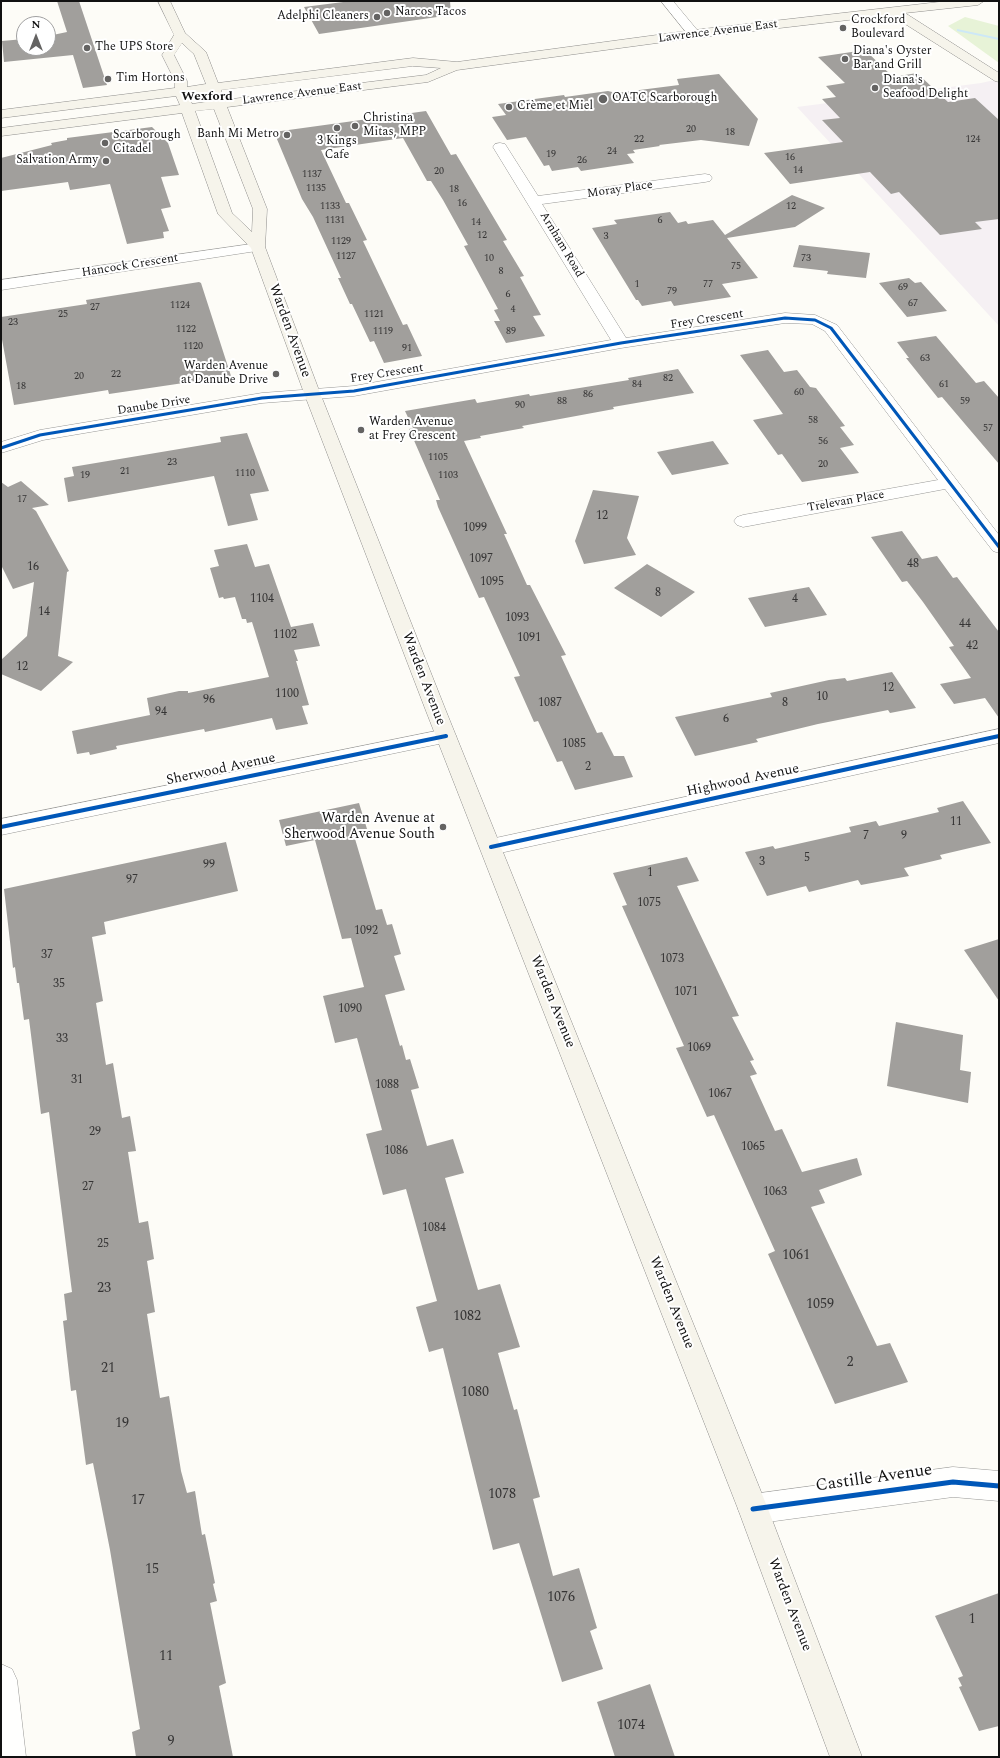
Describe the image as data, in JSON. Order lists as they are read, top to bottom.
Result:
{
  "streets": {
    "main road": ["Lawrence Avenue East", "Warden Avenue"],
    "street": [
      "Moray Place",
      "Arnham Road",
      "Hancock Crescent",
      "Frey Crescent",
      "Danube Drive",
      "Trelevan Place",
      "Sherwood Avenue",
      "Highwood Avenue",
      "Castille Avenue"
    ]
  },
  "crossings": [
    ["Lawrence Avenue East", "Warden Avenue"],
    ["Moray Place", "Arnham Road"],
    ["Arnham Road", "Frey Crescent"],
    ["Hancock Crescent", "Warden Avenue"],
    ["Frey Crescent", "Warden Avenue"],
    ["Frey Crescent", "Danube Drive"],
    ["Frey Crescent", "Trelevan Place"],
    ["Warden Avenue", "Danube Drive"],
    ["Warden Avenue", "Sherwood Avenue"],
    ["Warden Avenue", "Highwood Avenue"],
    ["Warden Avenue", "Castille Avenue"]
  ],
  "districts": ["Wexford"],
  "places": [
    "Narcos Tacos",
    "Adelphi Cleaners",
    "Crockford Boulevard",
    "The UPS Store",
    "Diana's Oyster Bar and Grill",
    "Tim Hortons",
    "Diana's Seafood Delight",
    "OATC Scarborough",
    "Crème et Miel",
    "Christina Mitas, MPP",
    "3 Kings Cafe",
    "Banh Mi Metro",
    "Scarborough Citadel",
    "Salvation Army",
    "Warden Avenue at Danube Drive",
    "Warden Avenue at Frey Crescent",
    "Warden Avenue at Sherwood Avenue South"
  ],
  "house_numbers": [
    "20",
    "18",
    "22",
    "124",
    "24",
    "19",
    "16",
    "26",
    "14",
    "20",
    "1137",
    "1135",
    "18",
    "16",
    "1133",
    "12",
    "1131",
    "6",
    "14",
    "12",
    "3",
    "1129",
    "1127",
    "10",
    "73",
    "75",
    "8",
    "1",
    "77",
    "69",
    "79",
    "6",
    "67",
    "1124",
    "27",
    "4",
    "25",
    "1121",
    "23",
    "1122",
    "1119",
    "89",
    "1120",
    "91",
    "63",
    "22",
    "20",
    "82",
    "84",
    "61",
    "18",
    "60",
    "86",
    "88",
    "59",
    "90",
    "58",
    "57",
    "56",
    "1105",
    "23",
    "20",
    "21",
    "1110",
    "19",
    "1103",
    "17",
    "12",
    "1099",
    "1097",
    "48",
    "16",
    "1095",
    "8",
    "1104",
    "4",
    "14",
    "1093",
    "44",
    "1102",
    "1091",
    "42",
    "12",
    "12",
    "1100",
    "10",
    "96",
    "1087",
    "8",
    "94",
    "6",
    "1085",
    "2",
    "11",
    "7",
    "9",
    "5",
    "3",
    "99",
    "1",
    "97",
    "1075",
    "1092",
    "37",
    "1073",
    "35",
    "1071",
    "1090",
    "33",
    "1069",
    "31",
    "1088",
    "1067",
    "29",
    "1065",
    "1086",
    "27",
    "1063",
    "1084",
    "25",
    "1061",
    "23",
    "1059",
    "1082",
    "2",
    "21",
    "1080",
    "19",
    "1078",
    "17",
    "15",
    "1076",
    "1",
    "11",
    "1074",
    "9"
  ],
  "north": "top"
}
